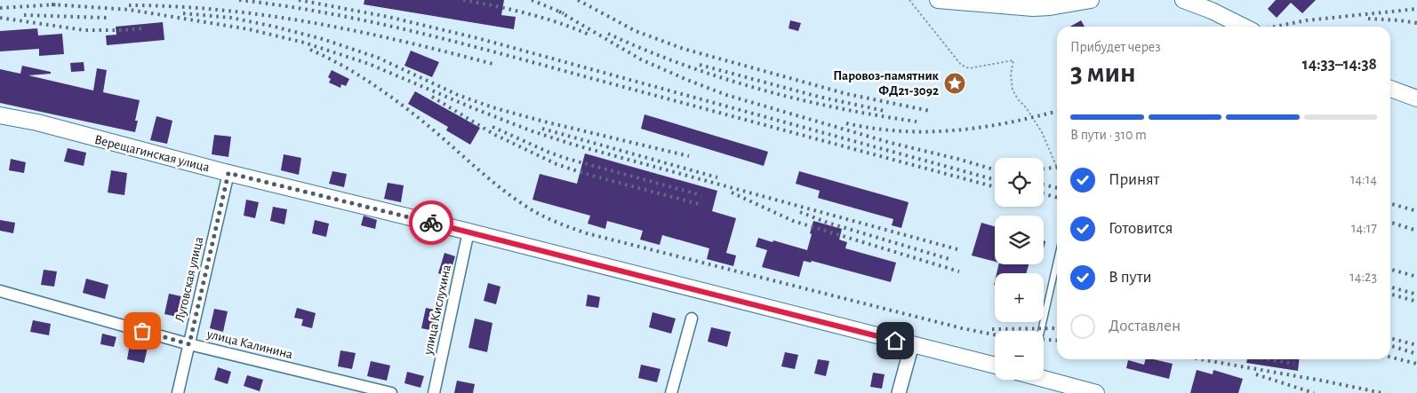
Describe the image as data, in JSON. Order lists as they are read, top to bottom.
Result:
{
  "streets": {
    "main road": ["Верещагинская улица"],
    "street": ["Луговская улица", "улица Кислухина", "улица Калинина"]
  },
  "crossings": [
    ["Верещагинская улица", "Луговская улица"],
    ["Верещагинская улица", "улица Кислухина"],
    ["Луговская улица", "улица Калинина"]
  ],
  "places": {
    "place": ["Паровоз-памятник ФД21-3092"]
  },
  "page": {
    "heading": ["3 мин", "Прибудет через", "14:33–14:38"],
    "bar": "В пути · 310 m",
    "list": [
      ["Принят", "14:14"],
      ["Готовится", "14:17"],
      ["В пути", "14:23"],
      "Доставлен"
    ],
    "map_buttons": ["+", "−"]
  }
}
